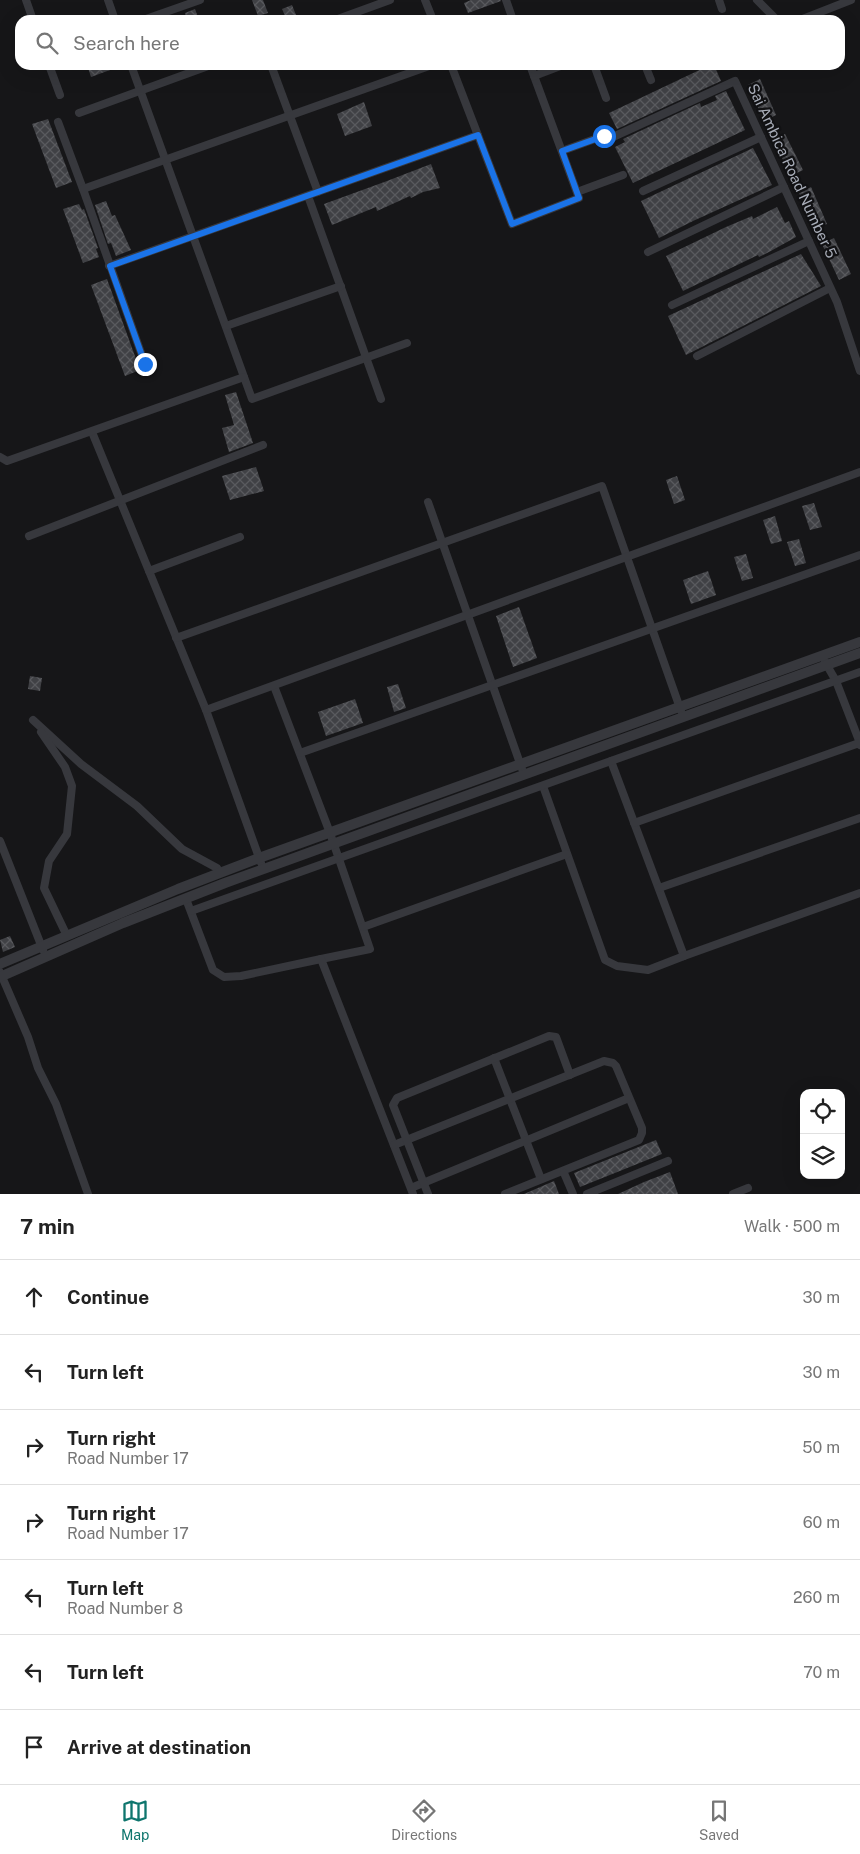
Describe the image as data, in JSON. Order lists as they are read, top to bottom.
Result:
{
  "streets": {
    "street": ["Sai Ambica Road Number 5"]
  },
  "page": {
    "search": "Search here",
    "heading": ["7 min", "Walk · 500 m"],
    "list": [
      ["Continue", "30 m"],
      ["Turn left", "30 m"],
      ["Turn right", "Road Number 17", "50 m"],
      ["Turn right", "Road Number 17", "60 m"],
      ["Turn left", "Road Number 8", "260 m"],
      ["Turn left", "70 m"],
      "Arrive at destination"
    ],
    "nav": ["Map", "Directions", "Saved"]
  }
}
